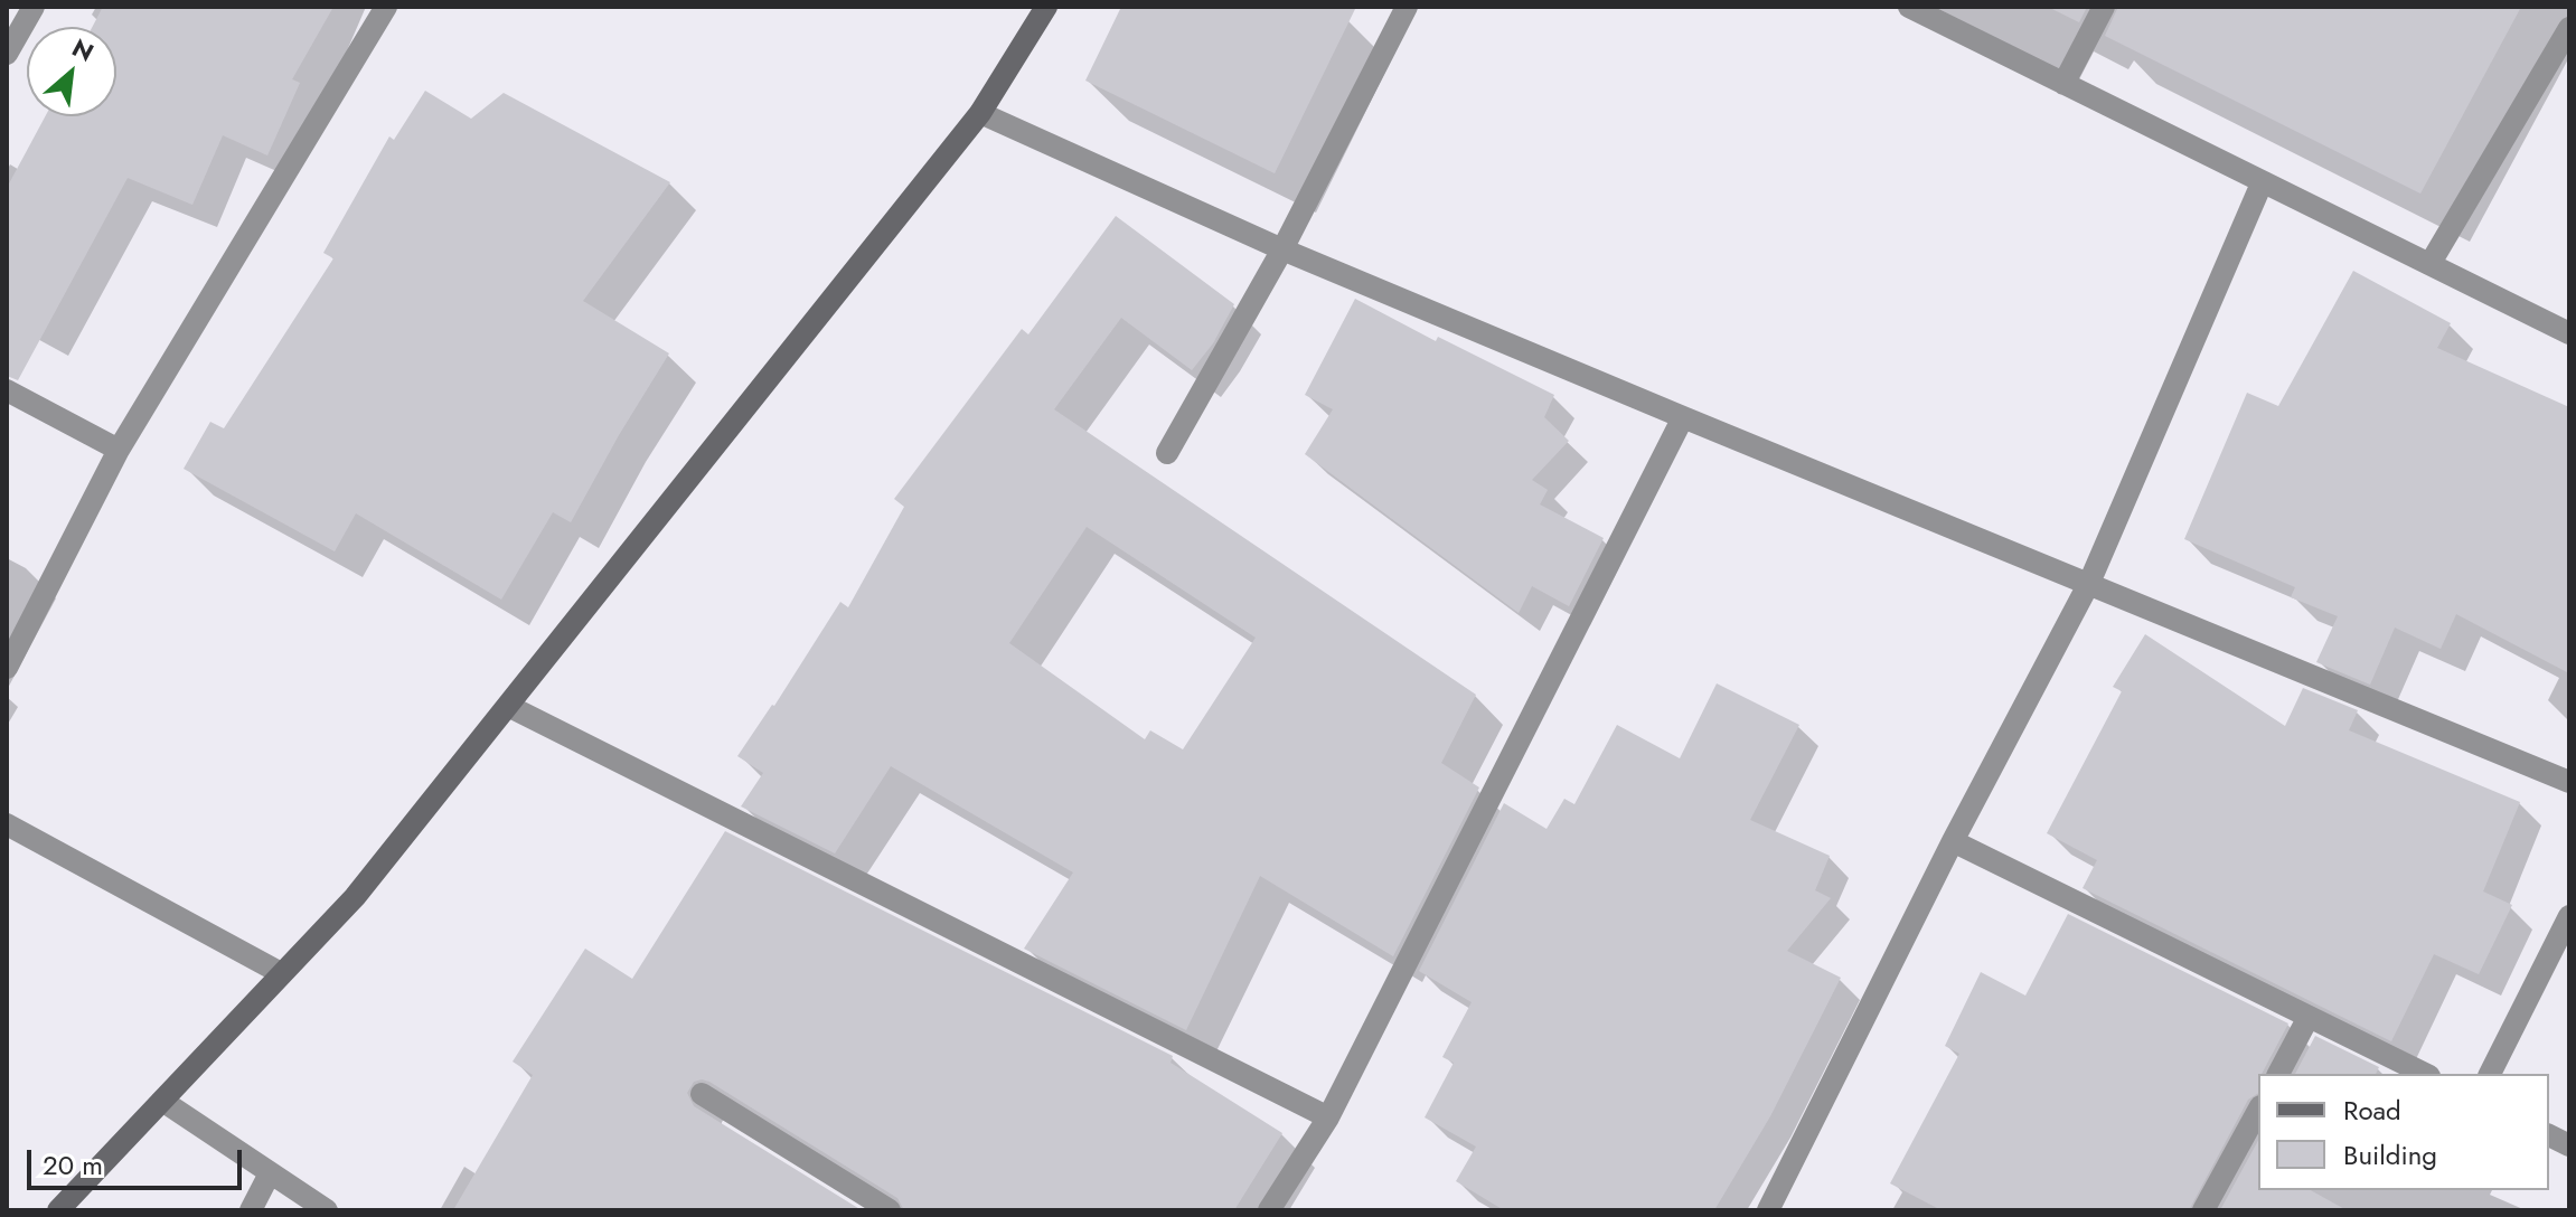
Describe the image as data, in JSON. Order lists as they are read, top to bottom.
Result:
{
  "legend": ["Road", "Building"],
  "scale_bar": "20 m",
  "north": "top right"
}
